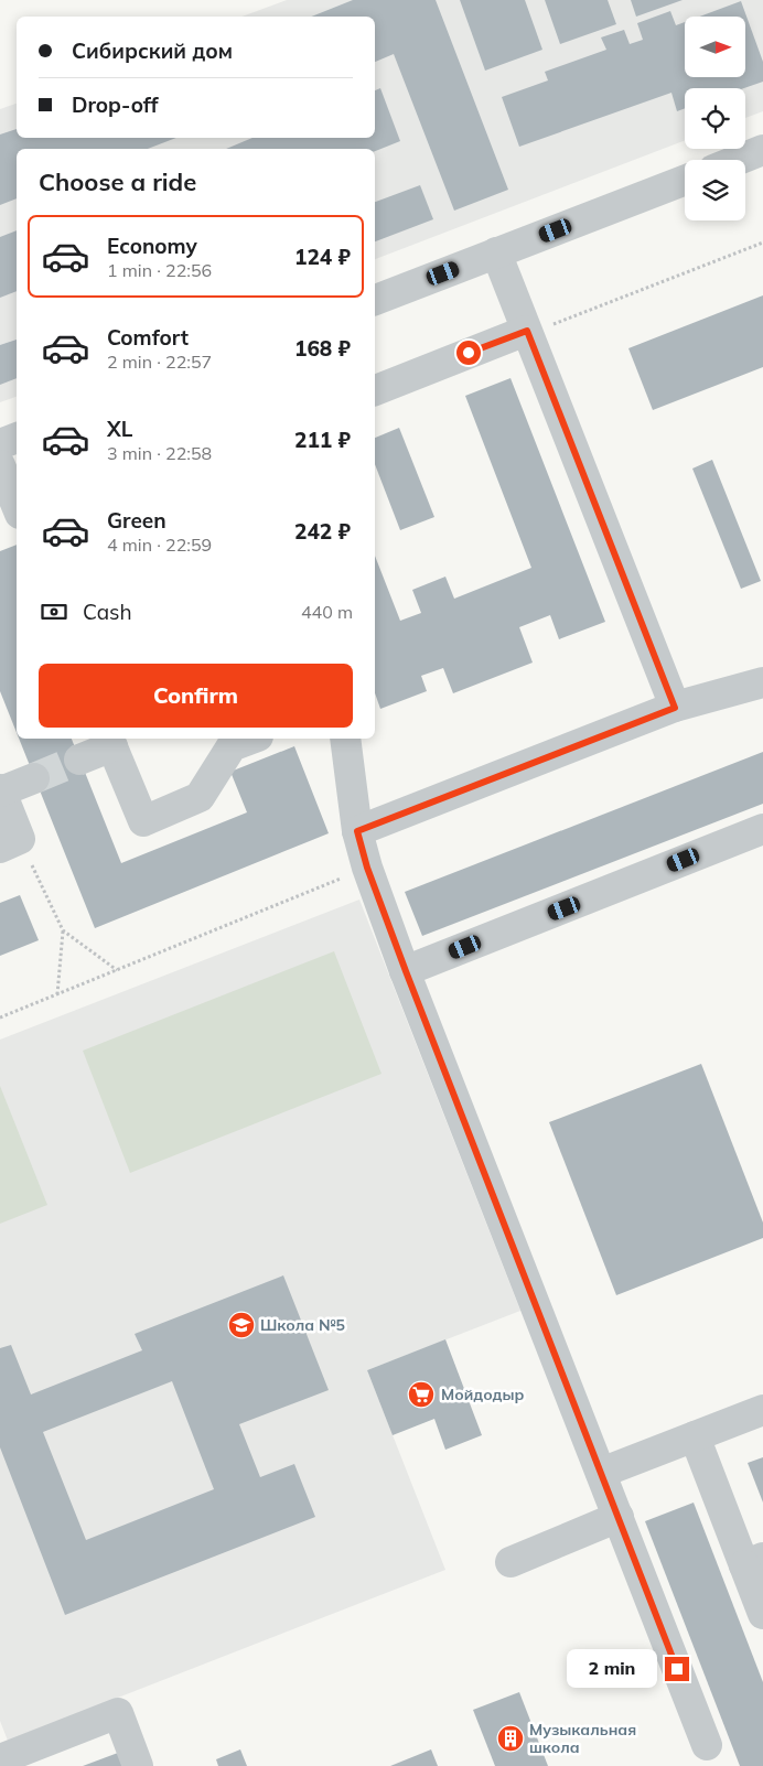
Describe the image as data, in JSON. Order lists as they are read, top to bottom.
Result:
{
  "places": {
    "school or university": ["Школа №5"],
    "supermarket": ["Мойдодыр"],
    "building": ["Музыкальная школа"]
  },
  "north": "right",
  "page": {
    "banner": ["Сибирский дом", "Drop-off"],
    "heading": "Choose a ride",
    "list": [
      {
        "name": "Economy",
        "note": "1 min · 22:56",
        "value": "124 ₽"
      },
      {
        "name": "Comfort",
        "note": "2 min · 22:57",
        "value": "168 ₽"
      },
      {
        "name": "XL",
        "note": "3 min · 22:58",
        "value": "211 ₽"
      },
      {
        "name": "Green",
        "note": "4 min · 22:59",
        "value": "242 ₽"
      }
    ],
    "pay": ["Cash", "440 m"],
    "buttons": "Confirm",
    "bubble": "2 min"
  }
}
